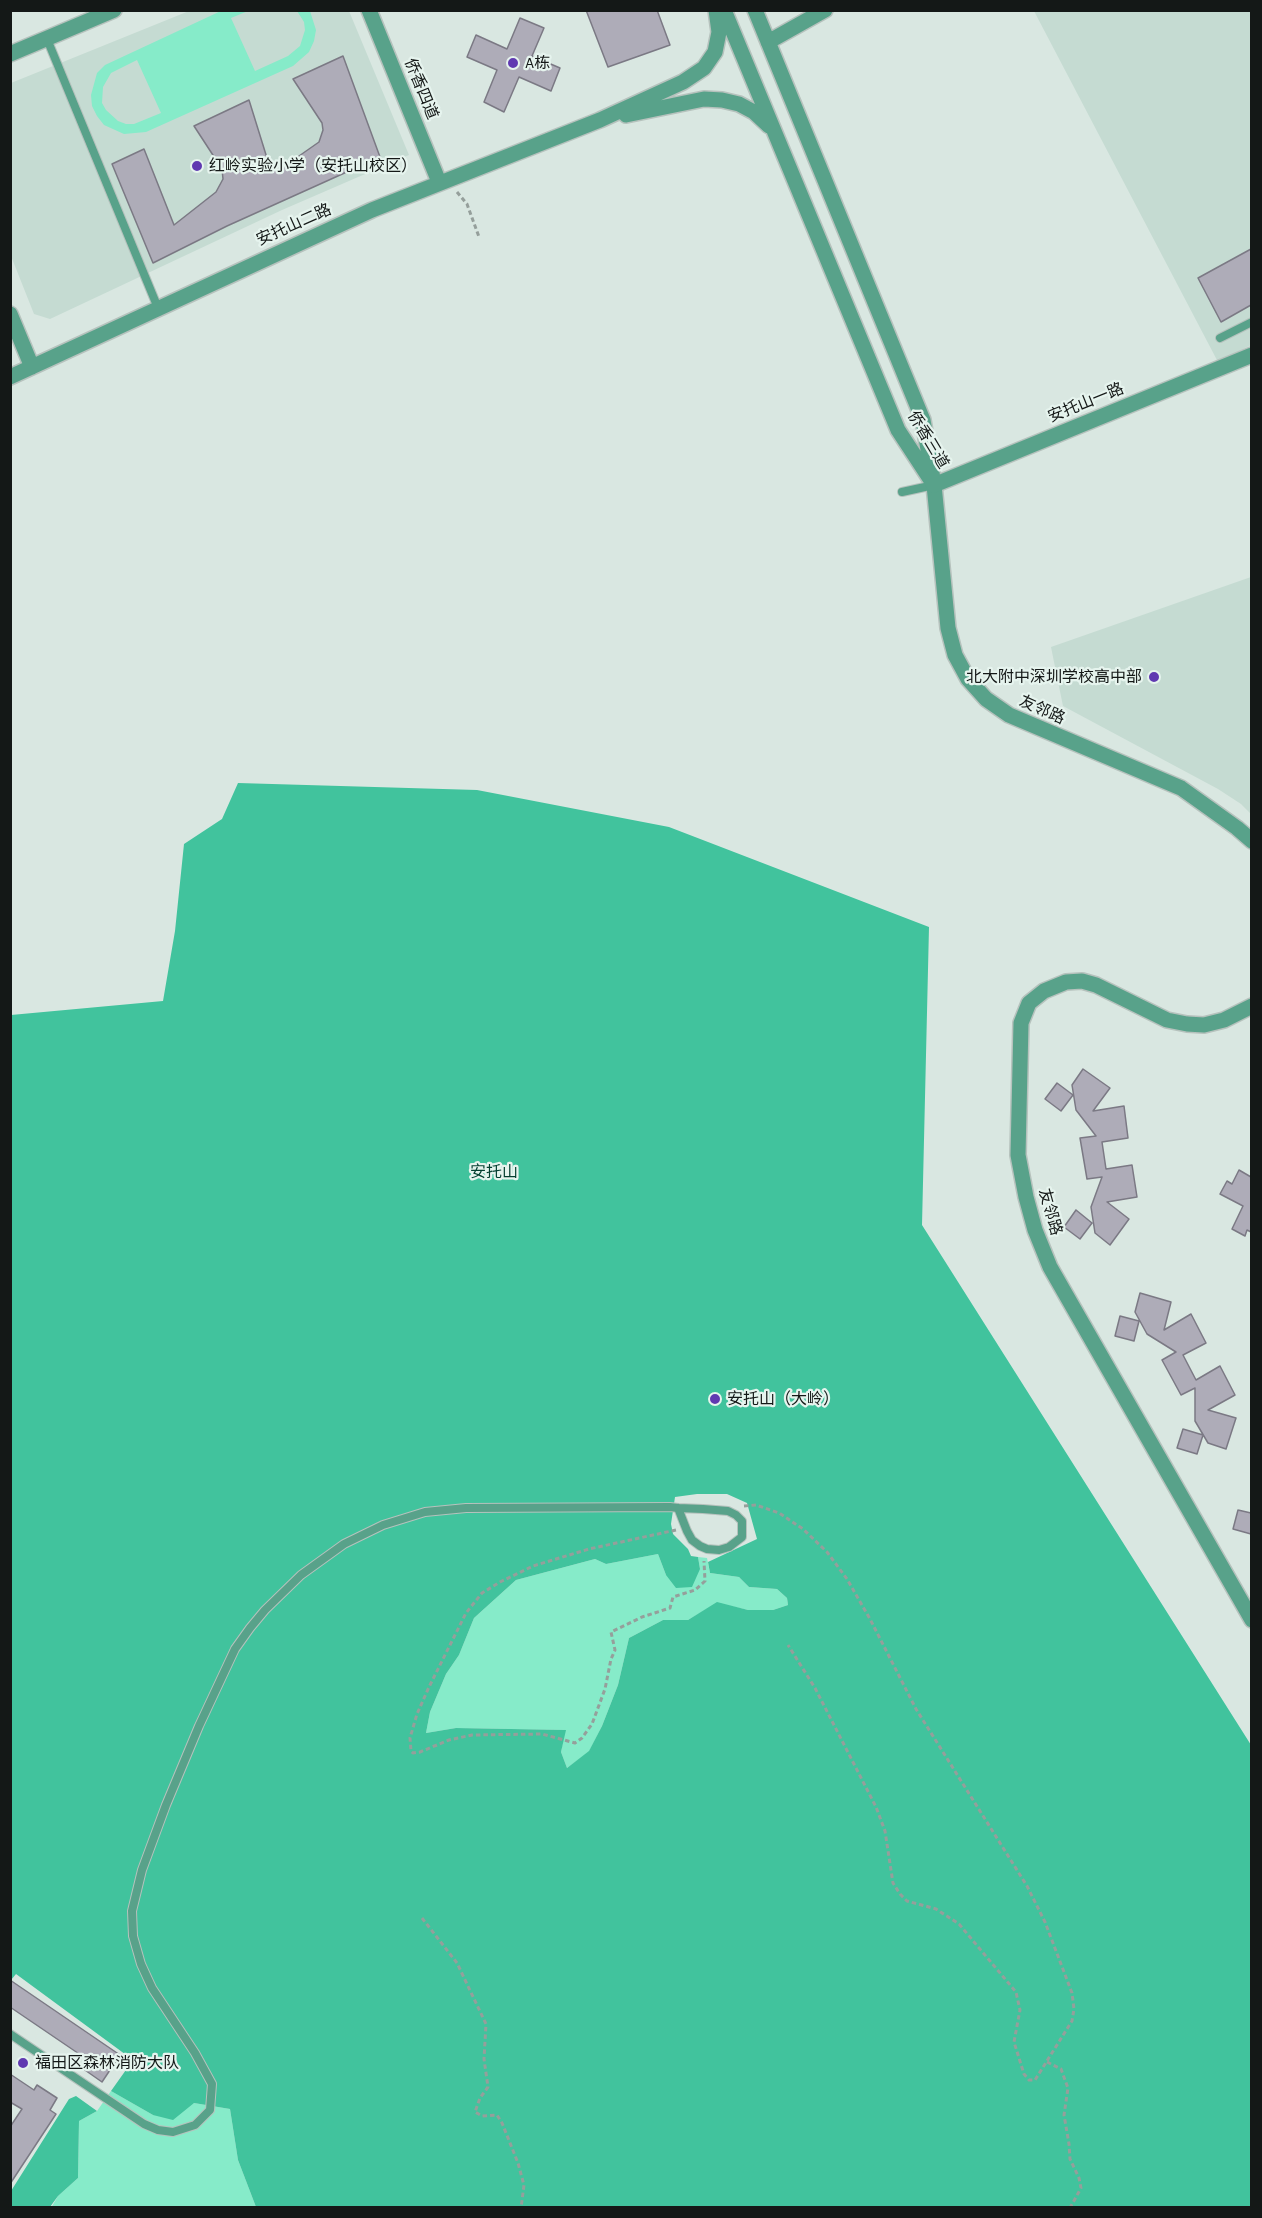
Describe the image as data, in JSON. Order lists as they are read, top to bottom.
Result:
{
  "streets": {
    "street": [
      "侨香四道",
      "安托山二路",
      "安托山一路",
      "侨香三道",
      "友邻路"
    ]
  },
  "crossings": [
    ["侨香四道", "安托山二路"],
    ["安托山一路", "侨香三道"],
    ["安托山一路", "友邻路"],
    ["侨香三道", "友邻路"]
  ],
  "parks": ["安托山"],
  "places": [
    "A栋",
    "红岭实验小学（安托山校区）",
    "北大附中深圳学校高中部",
    "安托山（大岭）",
    "福田区森林消防大队"
  ]
}
